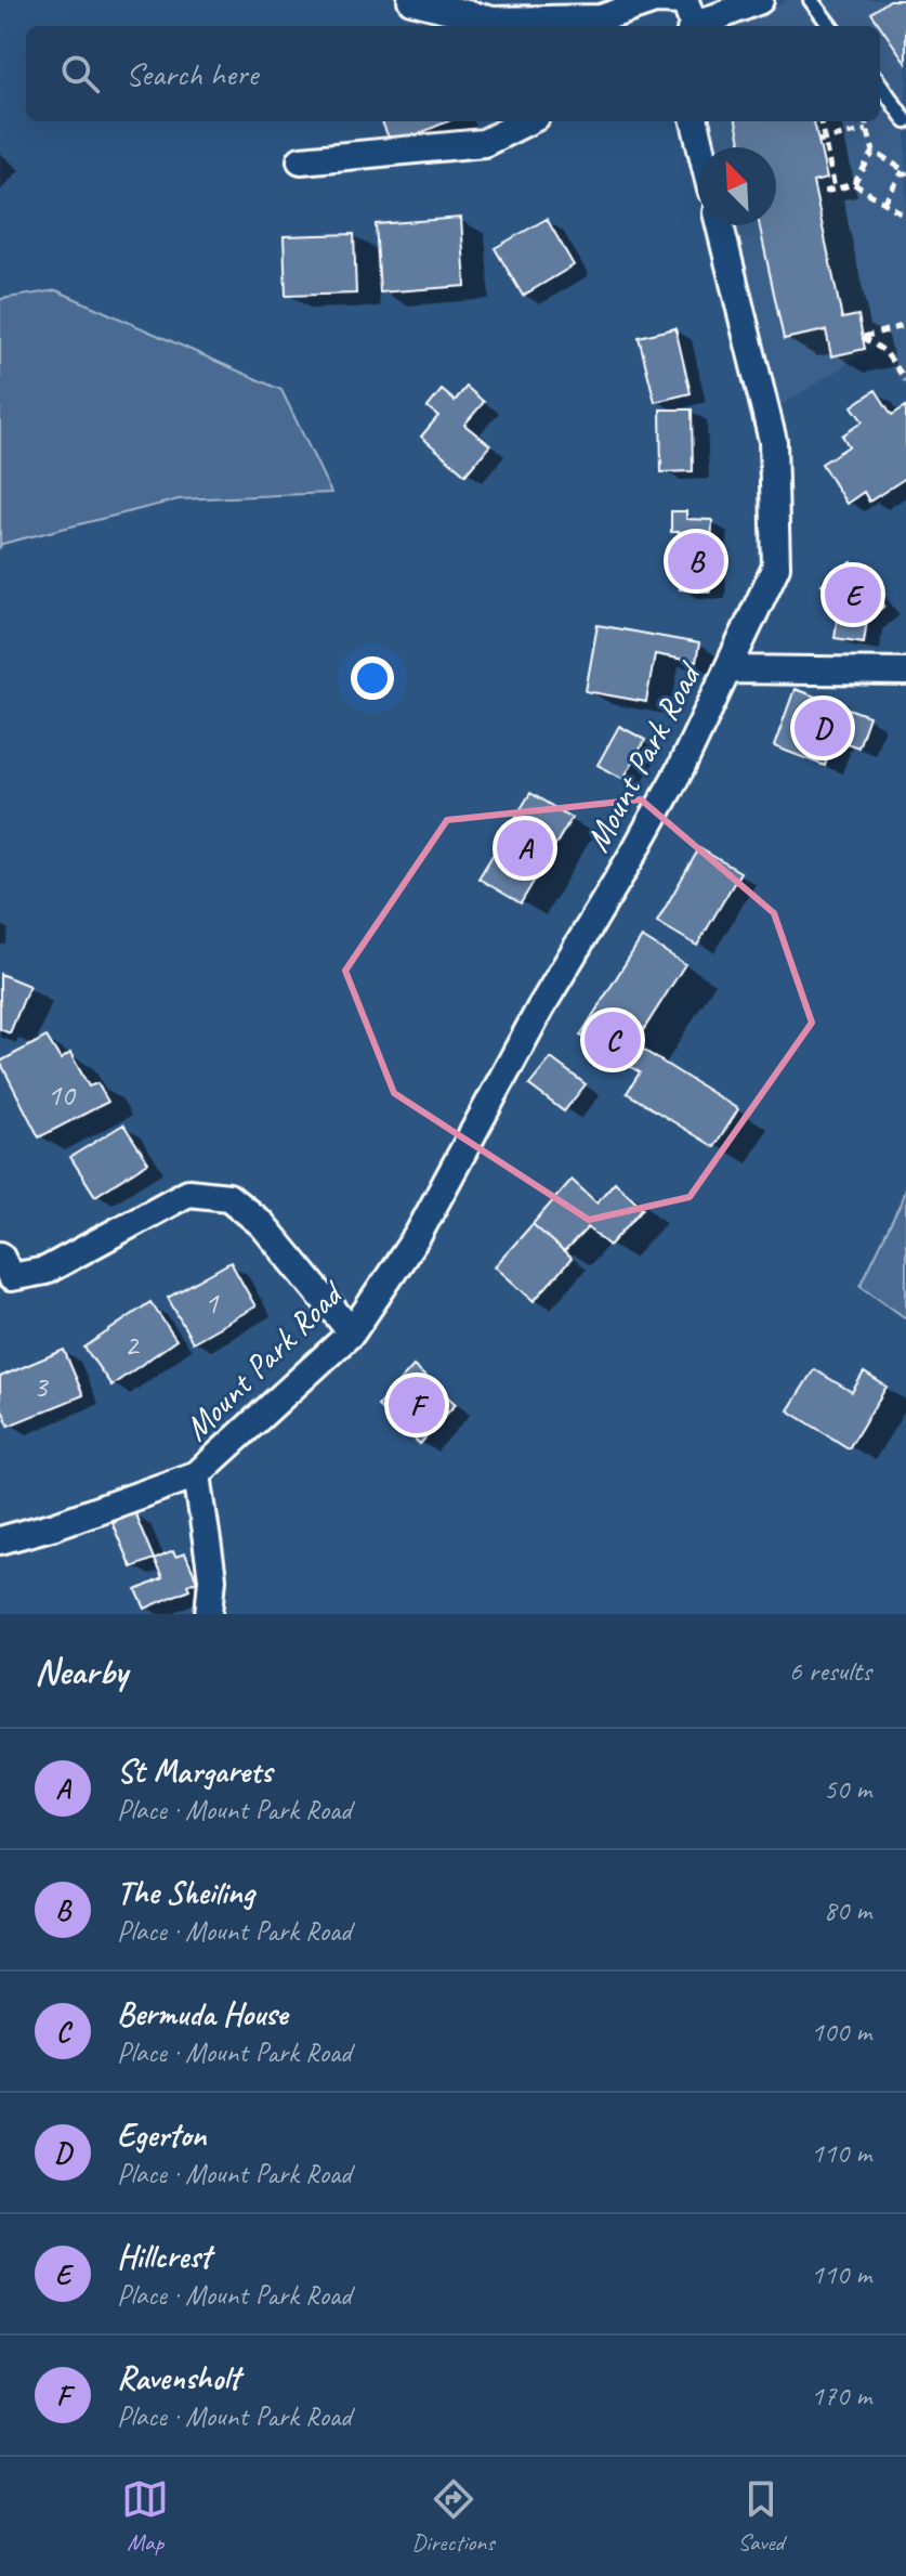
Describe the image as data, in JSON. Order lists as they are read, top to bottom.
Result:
{
  "streets": {
    "street": ["Mount Park Road"]
  },
  "house_numbers": [
    "10",
    "1",
    "2",
    "3"
  ],
  "north": "top left",
  "page": {
    "search": "Search here",
    "pins": [
      "B",
      "E",
      "D",
      "A",
      "C",
      "F"
    ],
    "heading": ["Nearby", "6 results"],
    "list": [
      {
        "mark": "A",
        "name": "St Margarets",
        "note": "Place · Mount Park Road",
        "value": "50 m"
      },
      {
        "mark": "B",
        "name": "The Sheiling",
        "note": "Place · Mount Park Road",
        "value": "80 m"
      },
      {
        "mark": "C",
        "name": "Bermuda House",
        "note": "Place · Mount Park Road",
        "value": "100 m"
      },
      {
        "mark": "D",
        "name": "Egerton",
        "note": "Place · Mount Park Road",
        "value": "110 m"
      },
      {
        "mark": "E",
        "name": "Hillcrest",
        "note": "Place · Mount Park Road",
        "value": "110 m"
      },
      {
        "mark": "F",
        "name": "Ravensholt",
        "note": "Place · Mount Park Road",
        "value": "170 m"
      }
    ],
    "nav": ["Map", "Directions", "Saved"]
  }
}
